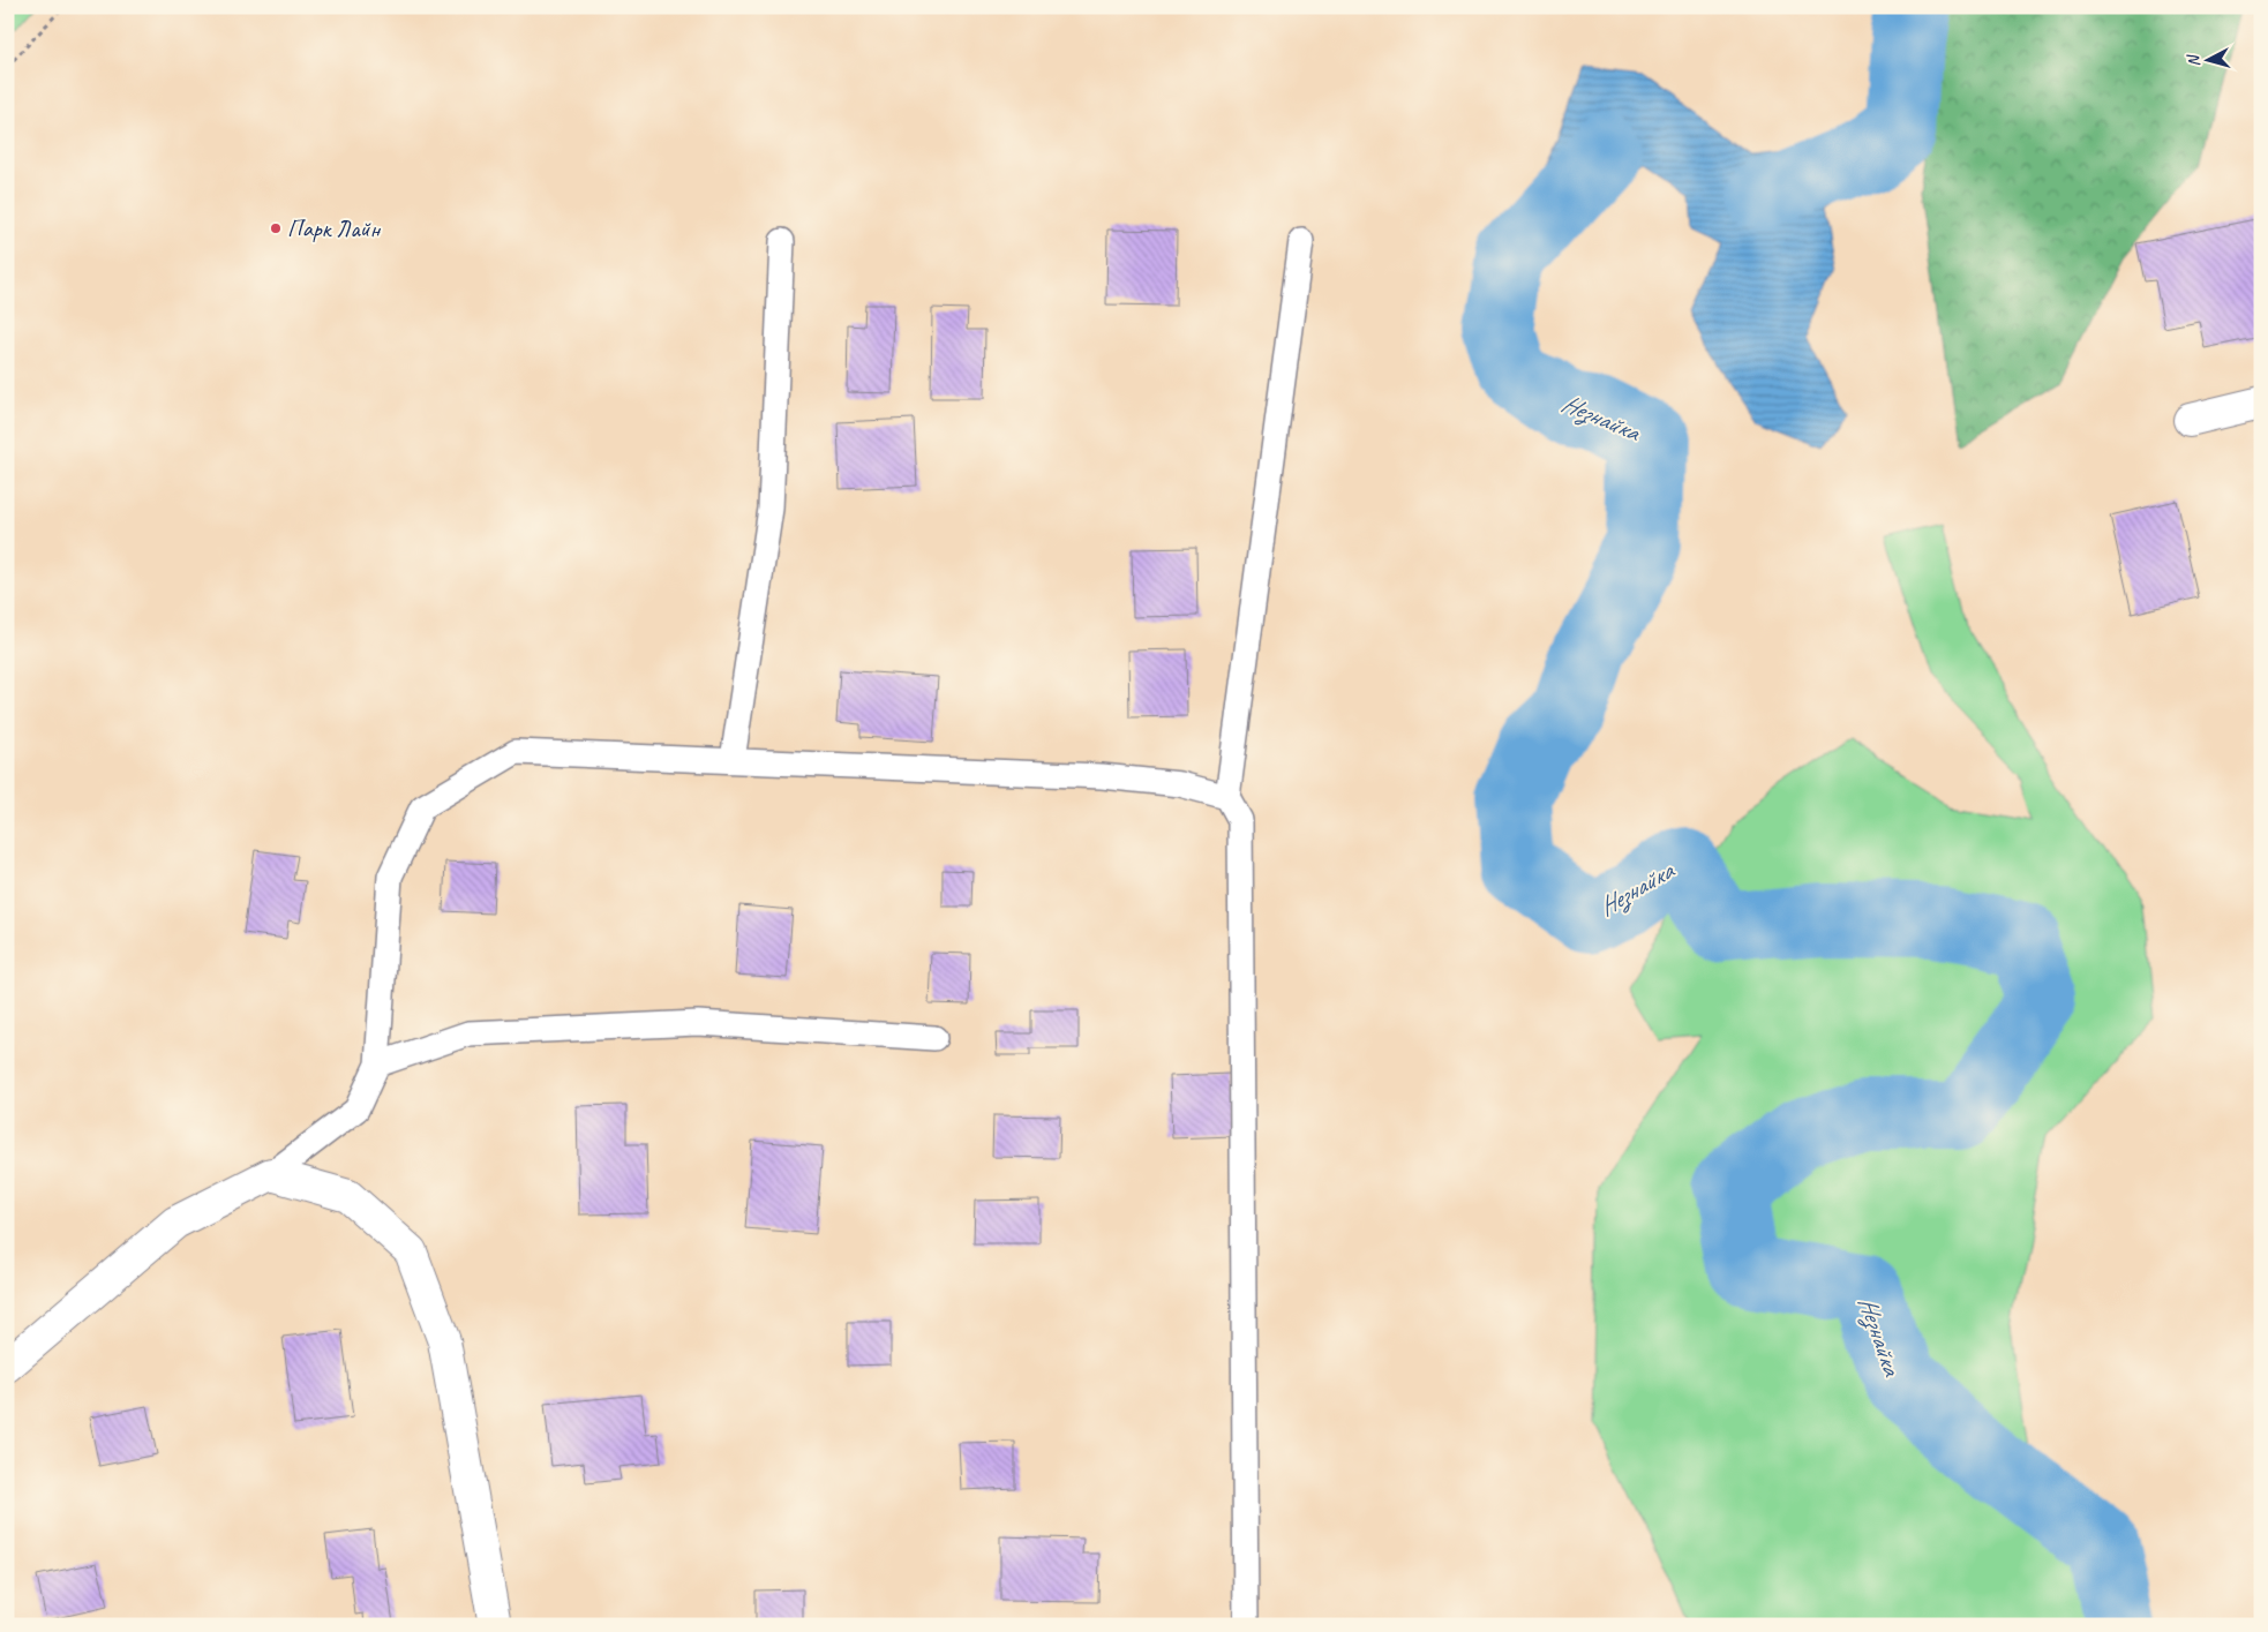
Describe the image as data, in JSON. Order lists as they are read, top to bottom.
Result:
{
  "water": ["Незнайка"],
  "places": ["Парк Лайн"],
  "north": "left"
}
